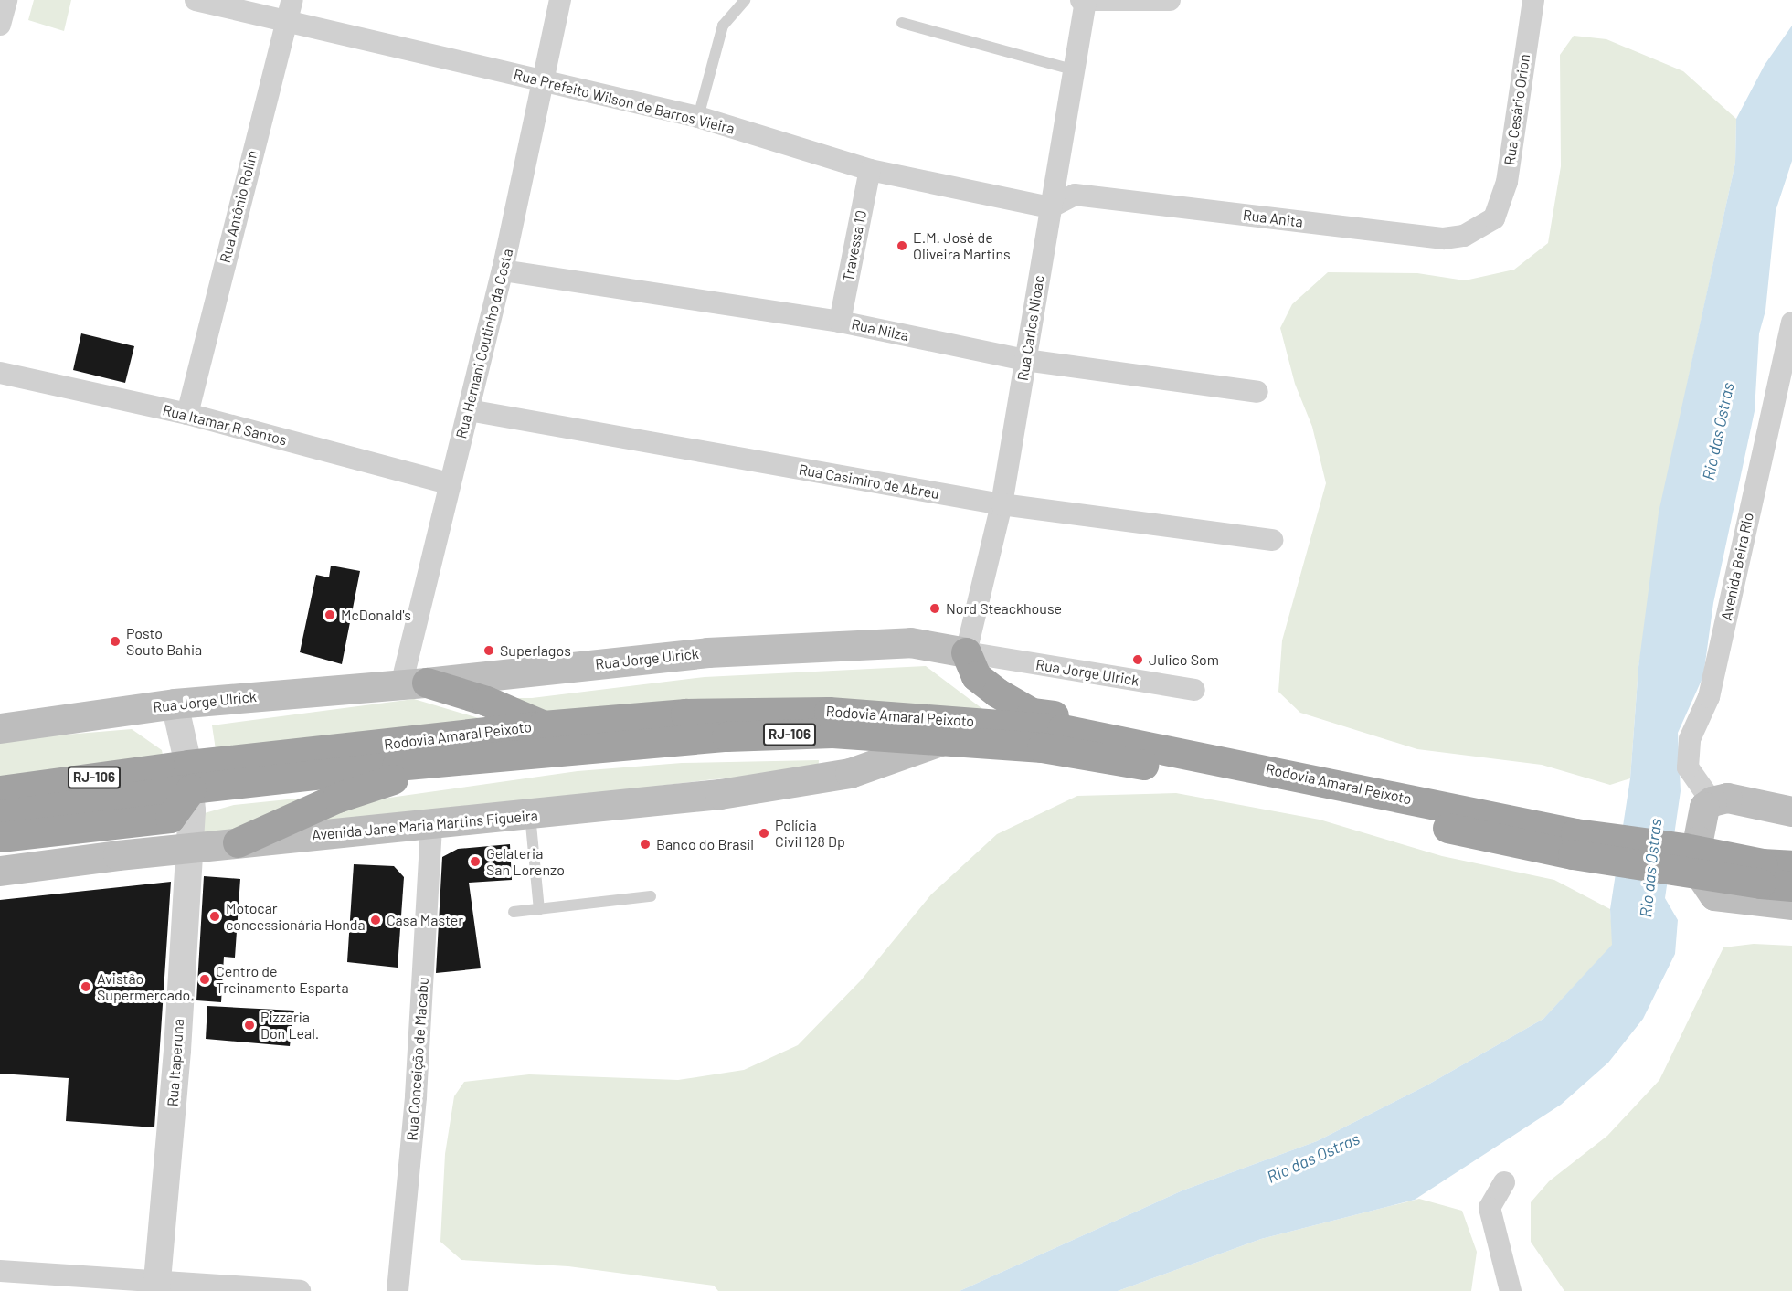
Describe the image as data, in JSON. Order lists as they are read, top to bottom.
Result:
{
  "streets": {
    "highway": ["Rodovia Amaral Peixoto", "RJ-106"],
    "main road": ["Rua Jorge Ulrick", "Avenida Jane Maria Martins Figueira"],
    "street": [
      "Rua Prefeito Wilson de Barros Vieira",
      "Rua Cesário Orion",
      "Rua Antônio Rolim",
      "Rua Anita",
      "Travessa 10",
      "Rua Carlos Nioac",
      "Rua Nilza",
      "Rua Hernani Coutinho da Costa",
      "Rua Itamar R Santos",
      "Rua Casimiro de Abreu",
      "Avenida Beira Rio",
      "Rua Conceição de Macabu",
      "Rua Itaperuna"
    ]
  },
  "crossings": [
    ["Rua Prefeito Wilson de Barros Vieira", "Rua Antônio Rolim"],
    ["Rua Prefeito Wilson de Barros Vieira", "Rua Anita"],
    ["Rua Prefeito Wilson de Barros Vieira", "Travessa 10"],
    ["Rua Prefeito Wilson de Barros Vieira", "Rua Carlos Nioac"],
    ["Rua Prefeito Wilson de Barros Vieira", "Rua Hernani Coutinho da Costa"],
    ["Rua Cesário Orion", "Rua Anita"],
    ["Rua Antônio Rolim", "Rua Itamar R Santos"],
    ["Rua Anita", "Rua Carlos Nioac"],
    ["Travessa 10", "Rua Nilza"],
    ["Rua Carlos Nioac", "Rua Nilza"],
    ["Rua Carlos Nioac", "Rua Casimiro de Abreu"],
    ["Rua Carlos Nioac", "Rua Jorge Ulrick"],
    ["Rua Nilza", "Rua Hernani Coutinho da Costa"],
    ["Rua Hernani Coutinho da Costa", "Rua Itamar R Santos"],
    ["Rua Hernani Coutinho da Costa", "Rua Casimiro de Abreu"],
    ["Rua Hernani Coutinho da Costa", "Rua Jorge Ulrick"],
    ["Rua Jorge Ulrick", "Rua Itaperuna"],
    ["Rodovia Amaral Peixoto", "Avenida Jane Maria Martins Figueira"],
    ["Rodovia Amaral Peixoto", "Rua Itaperuna"],
    ["Avenida Jane Maria Martins Figueira", "Rua Conceição de Macabu"],
    ["Avenida Jane Maria Martins Figueira", "Rua Itaperuna"]
  ],
  "water": ["Rio das Ostras"],
  "places": [
    "E.M. José de Oliveira Martins",
    "Nord Steackhouse",
    "McDonald's",
    "Posto Souto Bahia",
    "Superlagos",
    "Julico Som",
    "Polícia Civil 128 Dp",
    "Banco do Brasil",
    "Gelateria San Lorenzo",
    "Motocar concessionária Honda",
    "Casa Master",
    "Centro de Treinamento Esparta",
    "Avistão Supermercado.",
    "Pizzaria Don Leal."
  ]
}
